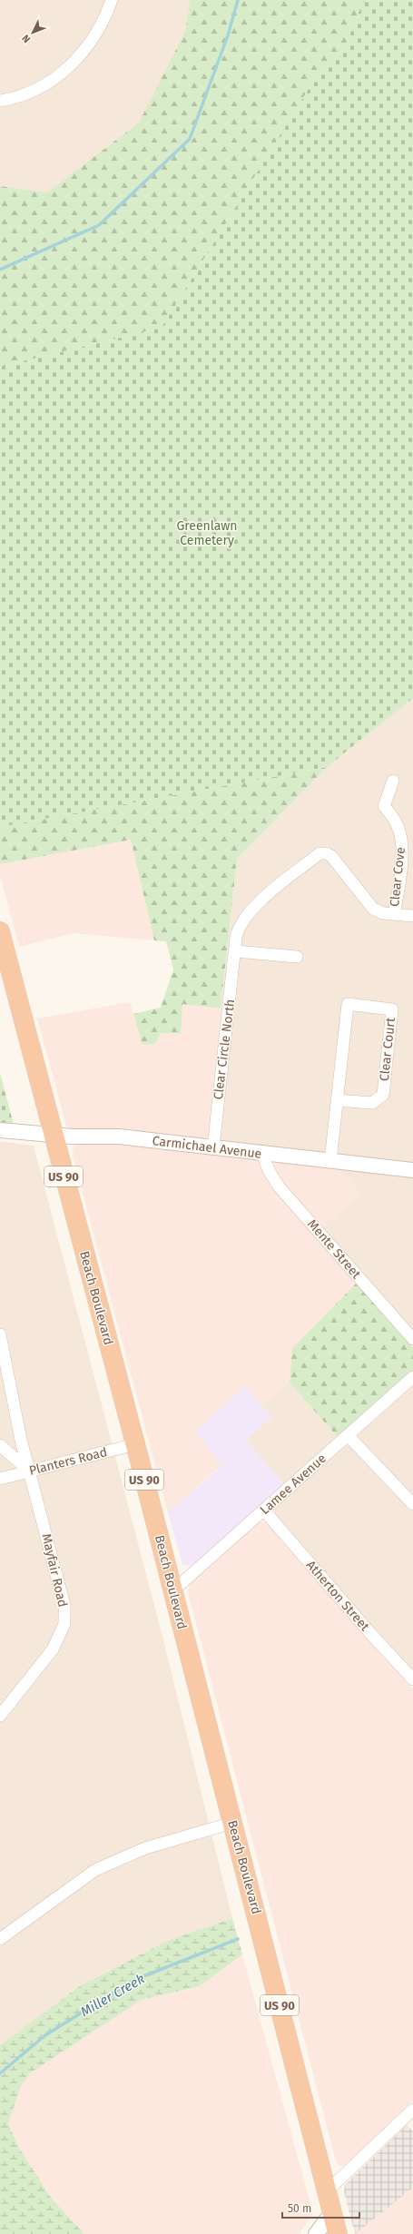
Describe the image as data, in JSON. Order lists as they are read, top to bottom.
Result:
{
  "streets": {
    "highway": ["US 90", "Beach Boulevard"],
    "street": [
      "Clear Cove",
      "Clear Circle North",
      "Clear Court",
      "Carmichael Avenue",
      "Mente Street",
      "Planters Road",
      "Lamee Avenue",
      "Mayfair Road",
      "Atherton Street"
    ]
  },
  "crossings": [
    ["Clear Cove", "Clear Circle North"],
    ["Clear Circle North", "Carmichael Avenue"],
    ["Clear Court", "Carmichael Avenue"],
    ["Carmichael Avenue", "Mente Street"],
    ["Carmichael Avenue", "Beach Boulevard"],
    ["Beach Boulevard", "Planters Road"],
    ["Beach Boulevard", "Lamee Avenue"],
    ["Planters Road", "Mayfair Road"],
    ["Lamee Avenue", "Atherton Street"]
  ],
  "water": ["Miller Creek"],
  "parks": ["Greenlawn Cemetery"],
  "scale_bar": "50 m",
  "north": "bottom left"
}
